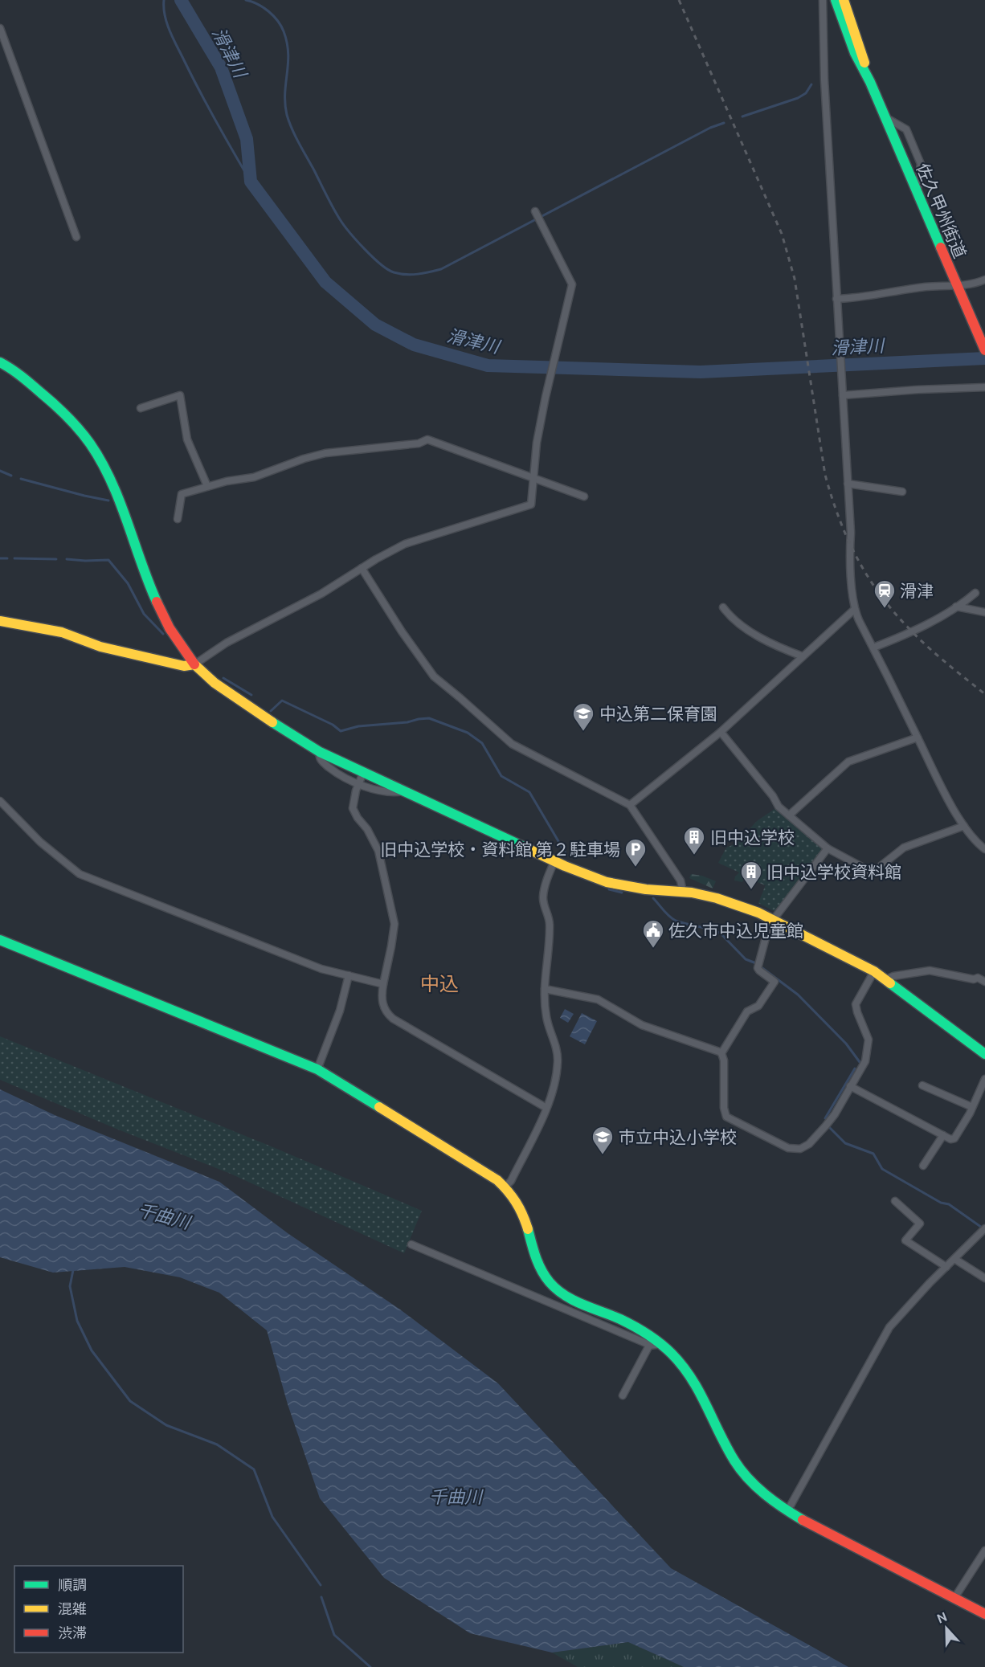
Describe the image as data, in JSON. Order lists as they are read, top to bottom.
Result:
{
  "streets": {
    "street": ["佐久甲州街道"]
  },
  "districts": ["中込"],
  "water": ["滑津川", "千曲川"],
  "places": {
    "station": ["滑津"],
    "school or university": ["中込第二保育園", "市立中込小学校"],
    "building": ["旧中込学校", "旧中込学校資料館"],
    "parking": ["旧中込学校・資料館 第２駐車場"],
    "public building": ["佐久市中込児童館"]
  },
  "legend": ["順調", "混雑", "渋滞"],
  "north": "top"
}
